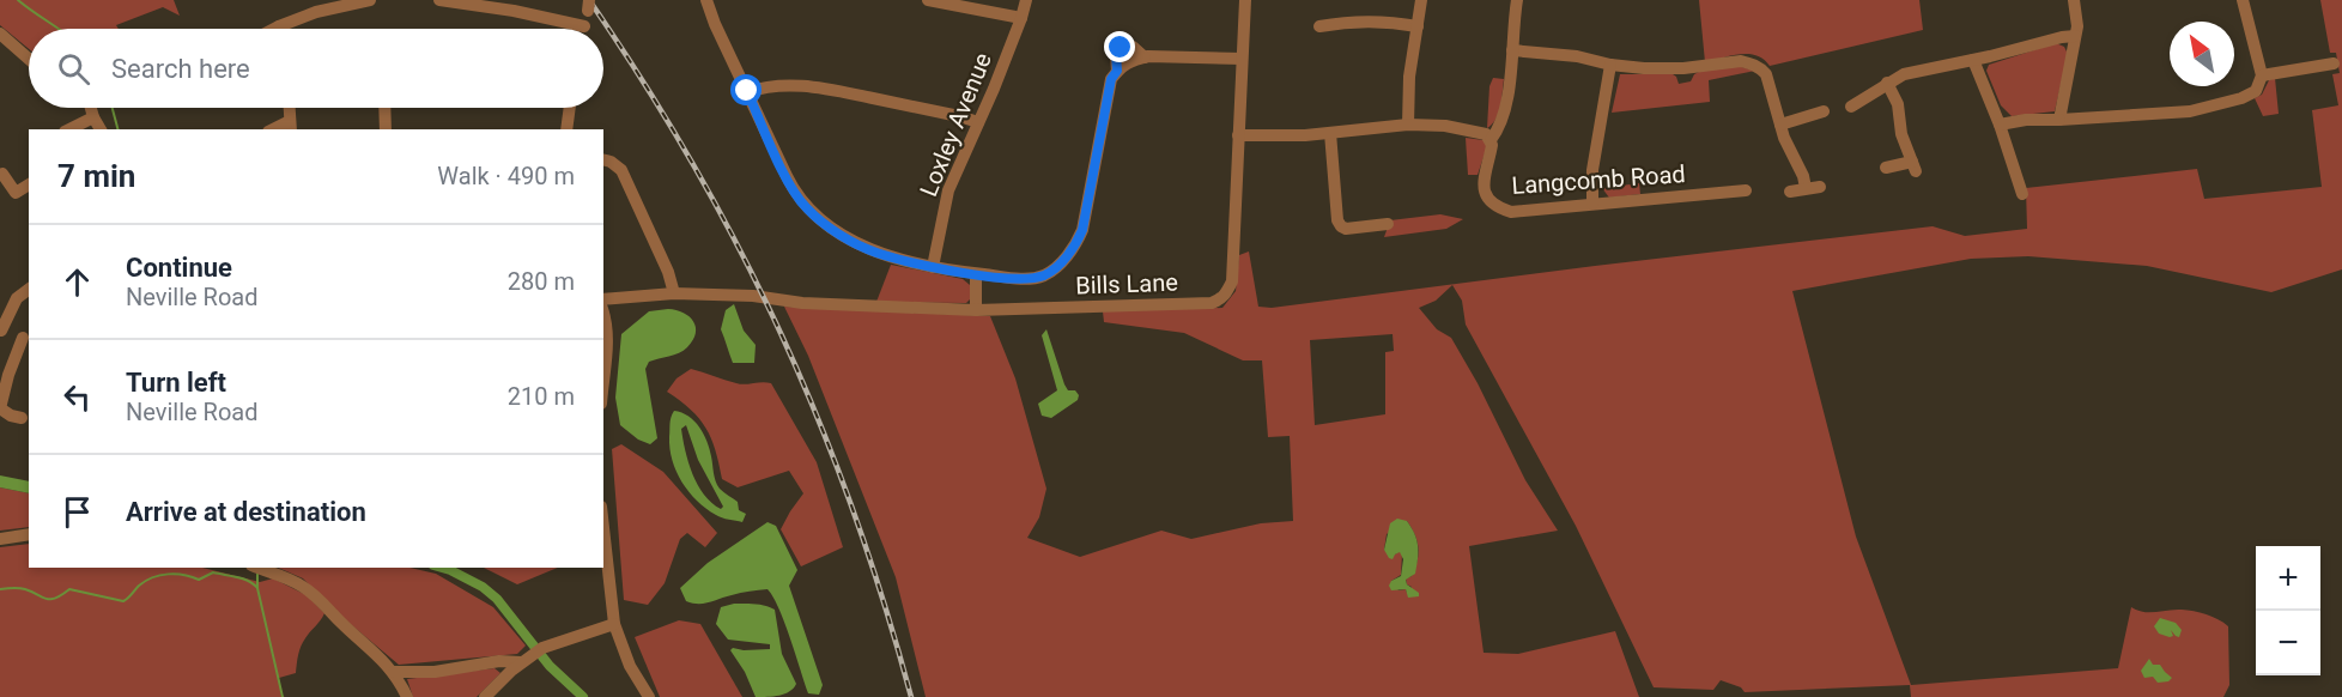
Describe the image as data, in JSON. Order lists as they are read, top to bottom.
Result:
{
  "streets": {
    "street": ["Loxley Avenue", "Langcomb Road", "Bills Lane"]
  },
  "north": "top left",
  "page": {
    "search": "Search here",
    "heading": ["7 min", "Walk · 490 m"],
    "list": [
      ["Continue", "Neville Road", "280 m"],
      ["Turn left", "Neville Road", "210 m"],
      "Arrive at destination"
    ],
    "map_buttons": ["+", "−"]
  }
}
